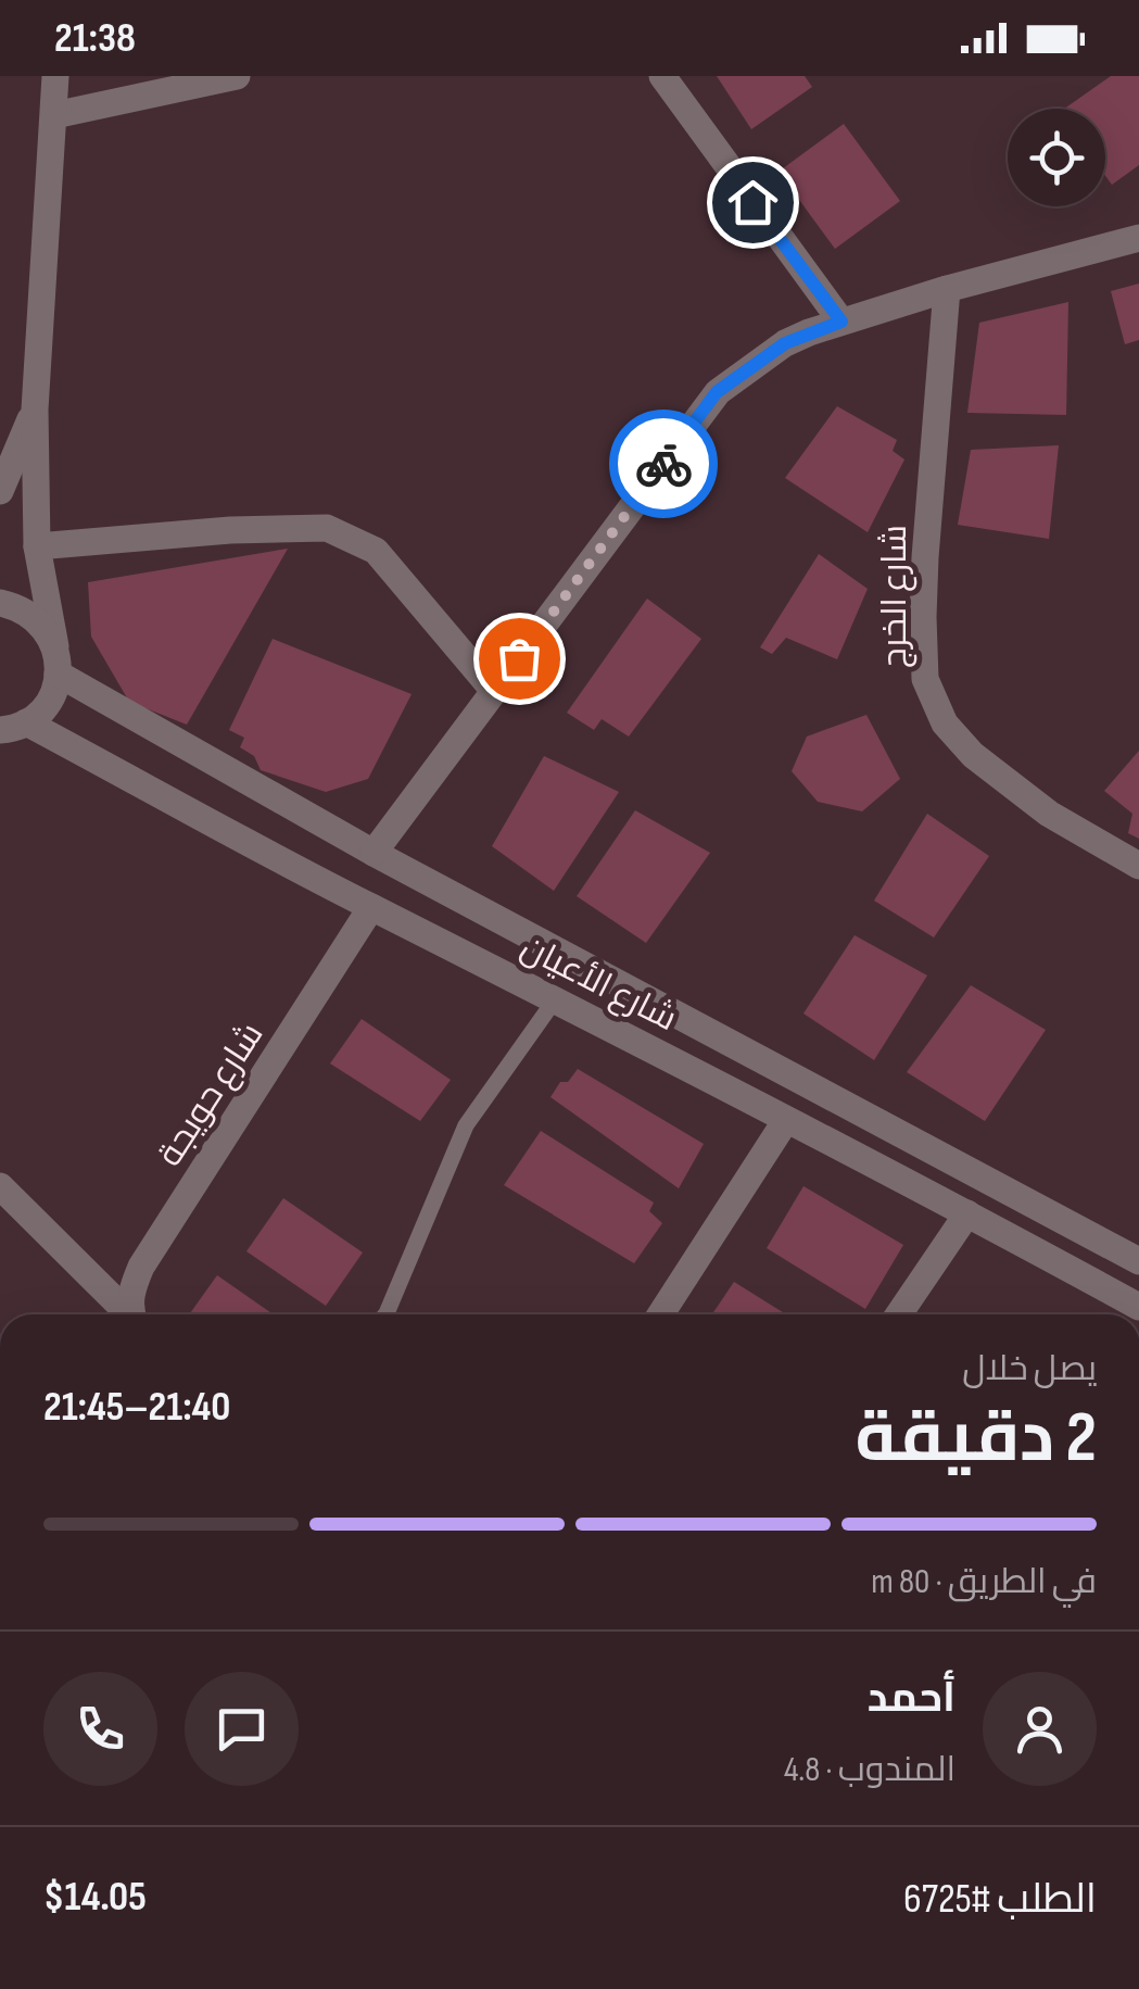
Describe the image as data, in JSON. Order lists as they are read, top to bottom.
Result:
{
  "streets": {
    "street": ["شارع الخرج", "شارع الأعيان", "شارع حويجة"]
  },
  "crossings": [
    ["شارع الأعيان", "شارع حويجة"]
  ],
  "page": {
    "status": "21:38",
    "heading": ["2 دقيقة", "يصل خلال", "21:40–21:45"],
    "panel": [
      "أحمد",
      "المندوب · 4.8",
      "الطلب #6725",
      "$14.05"
    ],
    "bar": "في الطريق · 80 m"
  }
}
